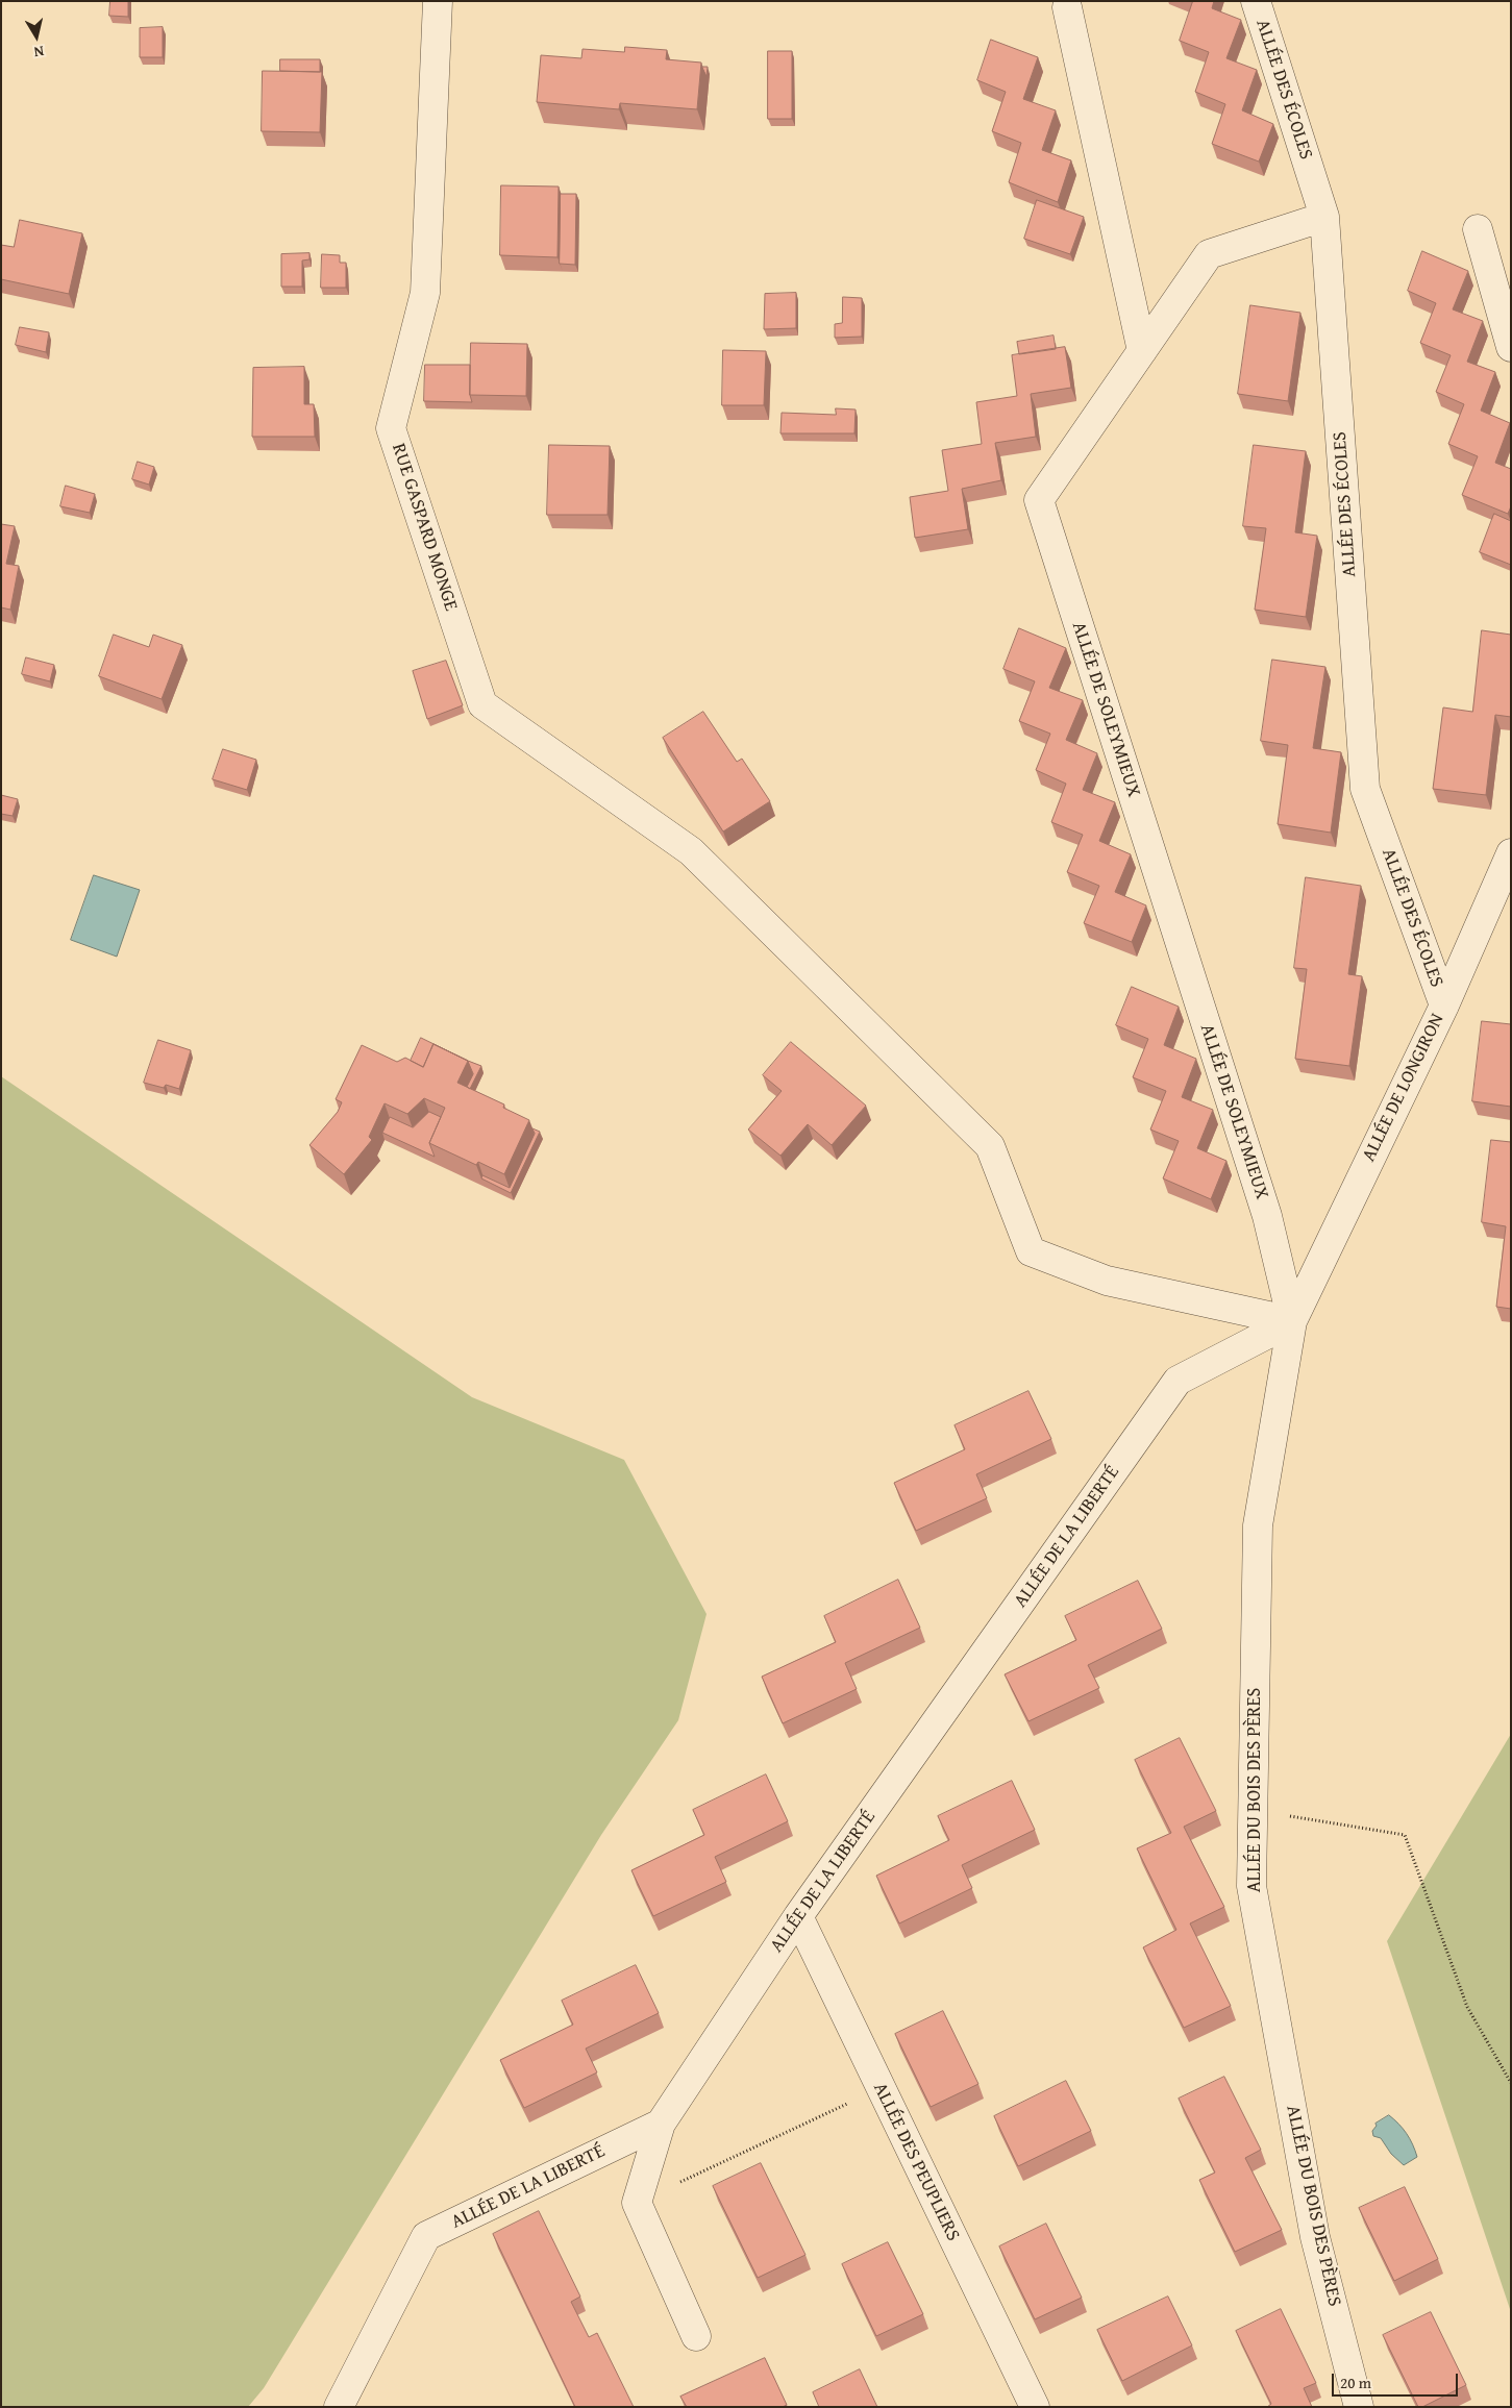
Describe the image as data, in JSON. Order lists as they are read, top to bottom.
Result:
{
  "streets": {
    "street": [
      "ALLÉE DES ÉCOLES",
      "RUE GASPARD MONGE",
      "ALLÉE DE SOLEYMIEUX",
      "ALLÉE DE LONGIRON",
      "ALLÉE DE LA LIBERTÉ",
      "ALLÉE DU BOIS DES PÈRES",
      "ALLÉE DES PEUPLIERS"
    ]
  },
  "crossings": [
    ["ALLÉE DES ÉCOLES", "ALLÉE DE SOLEYMIEUX"],
    ["ALLÉE DES ÉCOLES", "ALLÉE DE LONGIRON"],
    ["RUE GASPARD MONGE", "ALLÉE DE SOLEYMIEUX"],
    ["RUE GASPARD MONGE", "ALLÉE DE LONGIRON"],
    ["RUE GASPARD MONGE", "ALLÉE DE LA LIBERTÉ"],
    ["RUE GASPARD MONGE", "ALLÉE DU BOIS DES PÈRES"],
    ["ALLÉE DE SOLEYMIEUX", "ALLÉE DE LONGIRON"],
    ["ALLÉE DE SOLEYMIEUX", "ALLÉE DE LA LIBERTÉ"],
    ["ALLÉE DE SOLEYMIEUX", "ALLÉE DU BOIS DES PÈRES"],
    ["ALLÉE DE LONGIRON", "ALLÉE DE LA LIBERTÉ"],
    ["ALLÉE DE LONGIRON", "ALLÉE DU BOIS DES PÈRES"],
    ["ALLÉE DE LA LIBERTÉ", "ALLÉE DU BOIS DES PÈRES"],
    ["ALLÉE DE LA LIBERTÉ", "ALLÉE DES PEUPLIERS"]
  ],
  "scale_bar": "20 m",
  "north": "bottom"
}
